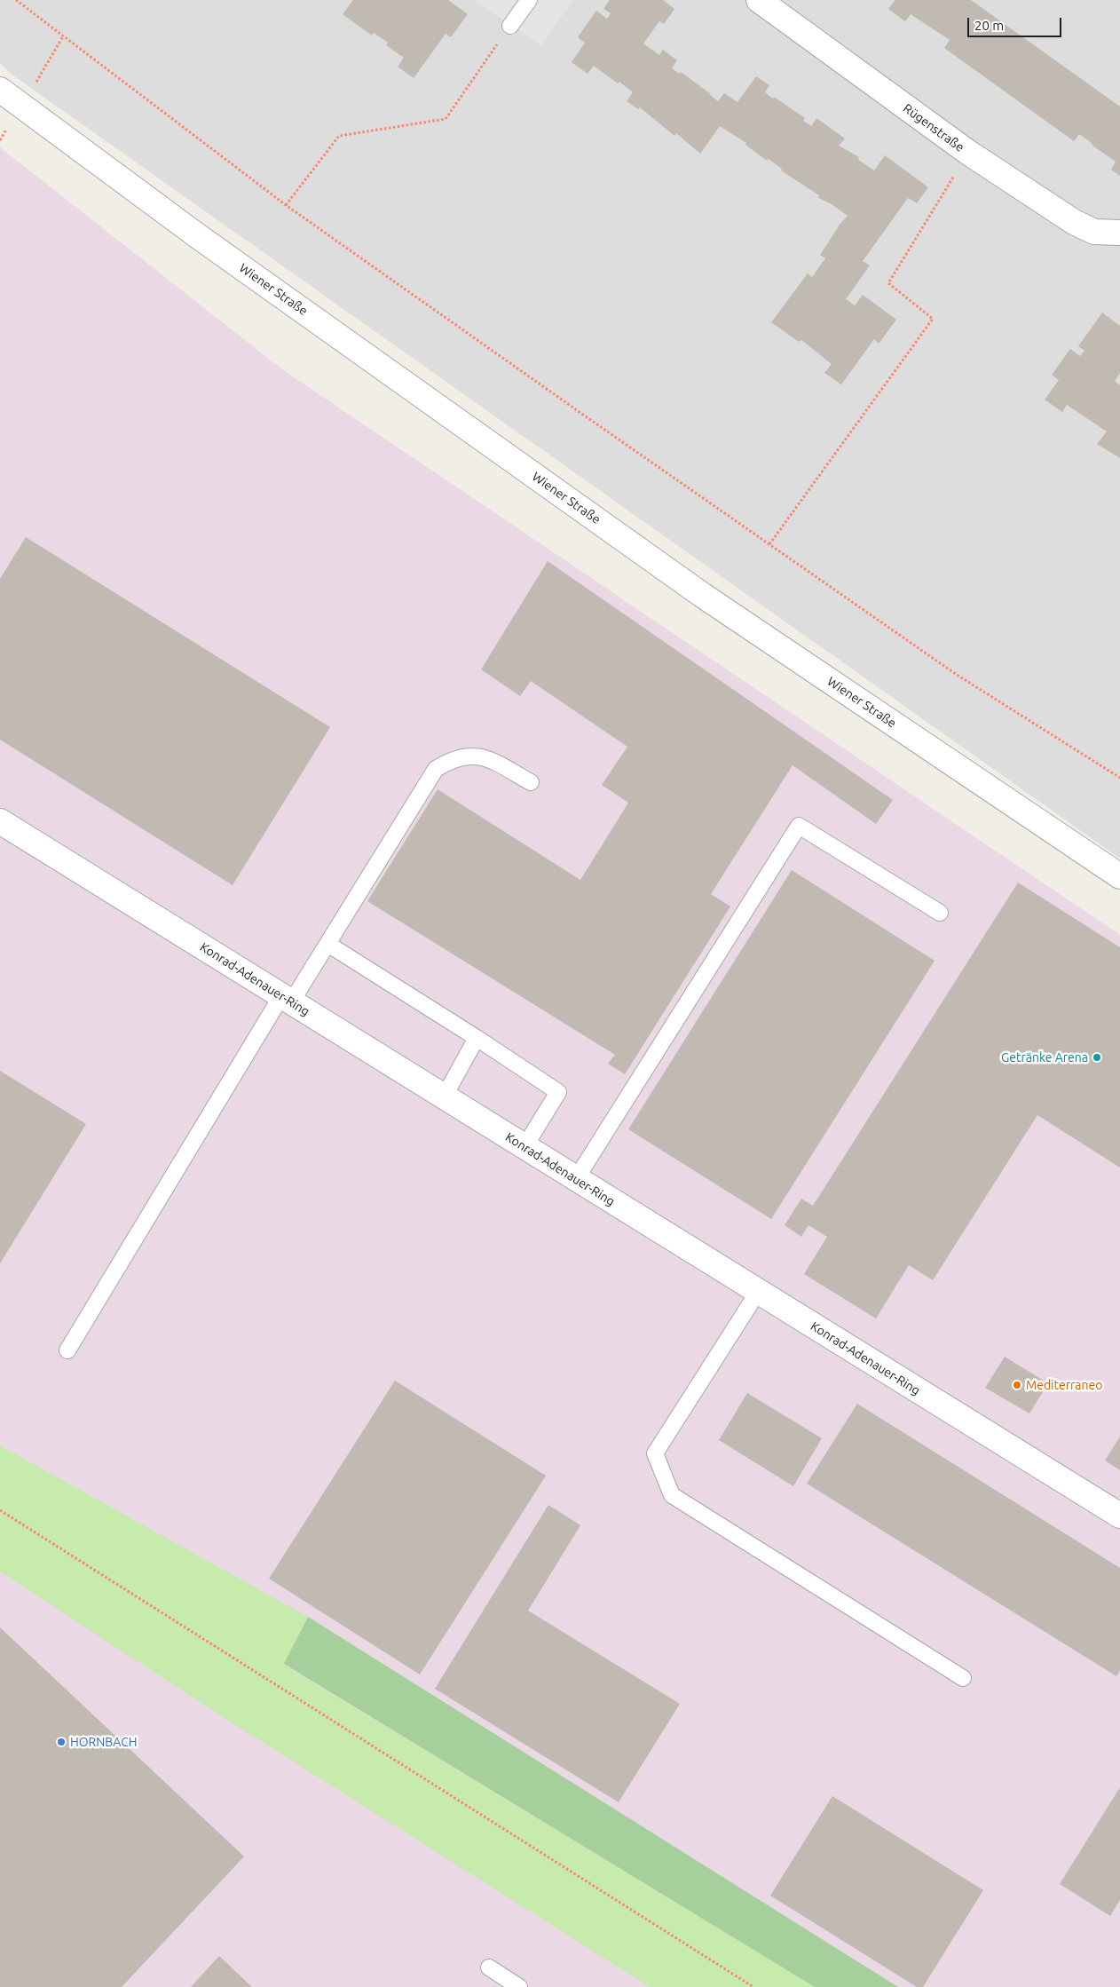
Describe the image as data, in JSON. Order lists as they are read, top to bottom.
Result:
{
  "streets": {
    "street": ["Rügenstraße", "Wiener Straße", "Konrad-Adenauer-Ring"]
  },
  "places": ["Getränke Arena", "Mediterraneo", "HORNBACH"],
  "scale_bar": "20 m"
}
